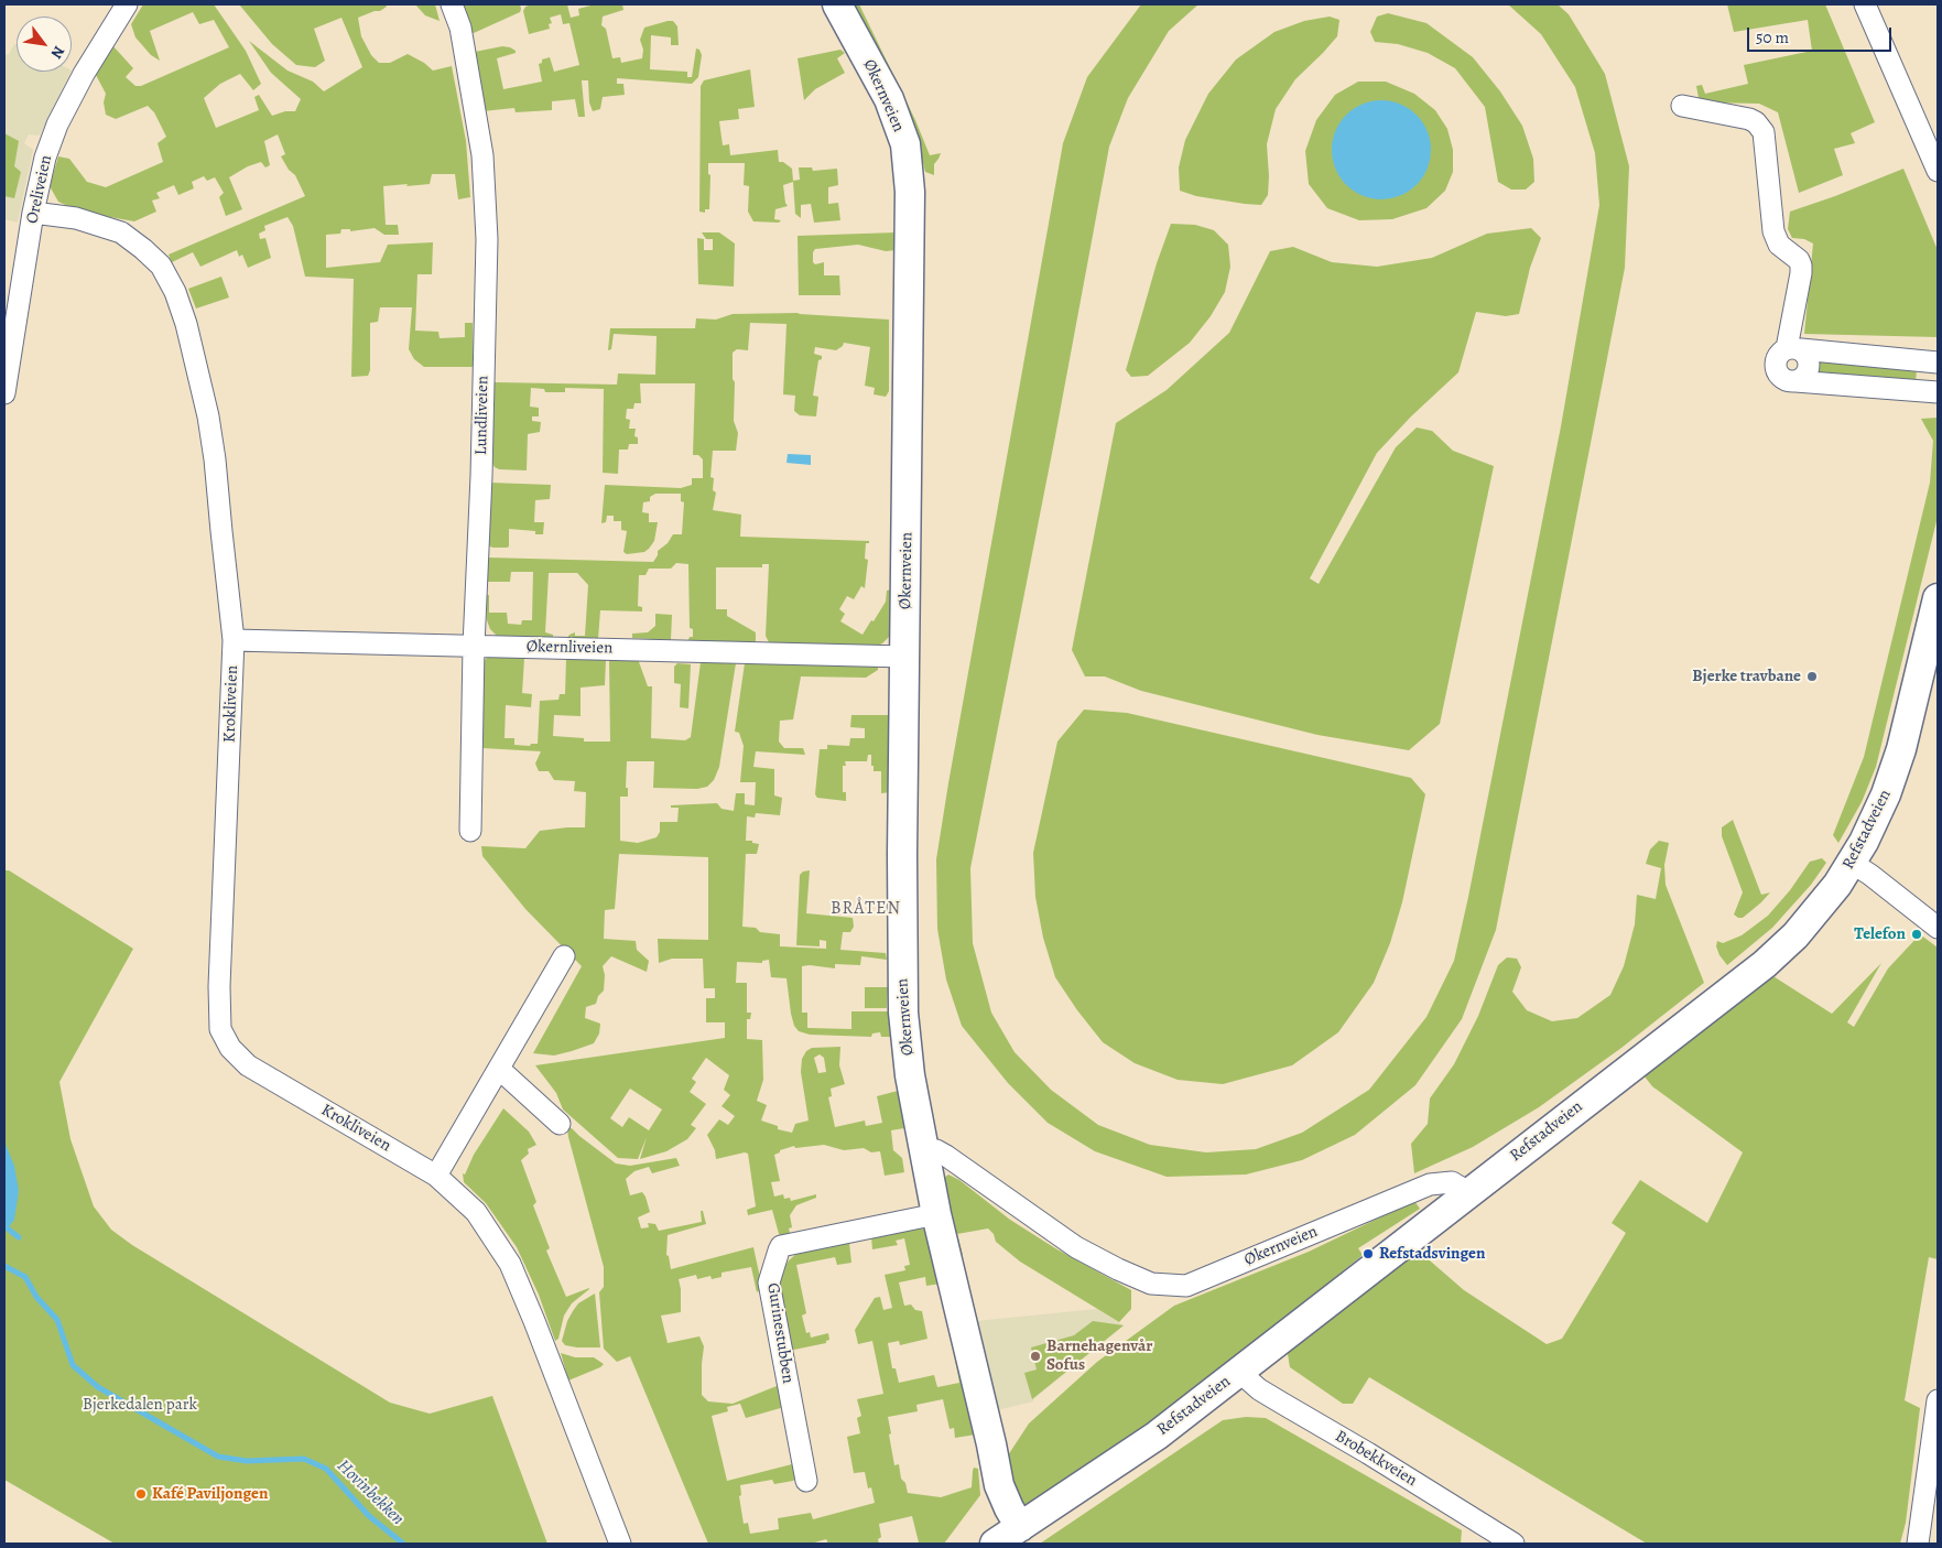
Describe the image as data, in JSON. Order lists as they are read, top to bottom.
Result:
{
  "streets": {
    "street": [
      "Økernveien",
      "Oreliveien",
      "Lundliveien",
      "Økernliveien",
      "Krokliveien",
      "Refstadveien",
      "Gurinestubben",
      "Brobekkveien"
    ]
  },
  "crossings": [
    ["Økernveien", "Økernliveien"],
    ["Økernveien", "Refstadveien"],
    ["Økernveien", "Gurinestubben"],
    ["Oreliveien", "Krokliveien"],
    ["Lundliveien", "Økernliveien"],
    ["Økernliveien", "Krokliveien"],
    ["Refstadveien", "Brobekkveien"]
  ],
  "districts": ["BRÅTEN"],
  "water": ["Hovinbekken"],
  "parks": ["Bjerkedalen park"],
  "places": [
    "Bjerke travbane",
    "Telefon",
    "Refstadsvingen",
    "Barnehagenvår Sofus",
    "Kafé Paviljongen"
  ],
  "scale_bar": "50 m",
  "north": "bottom right"
}
